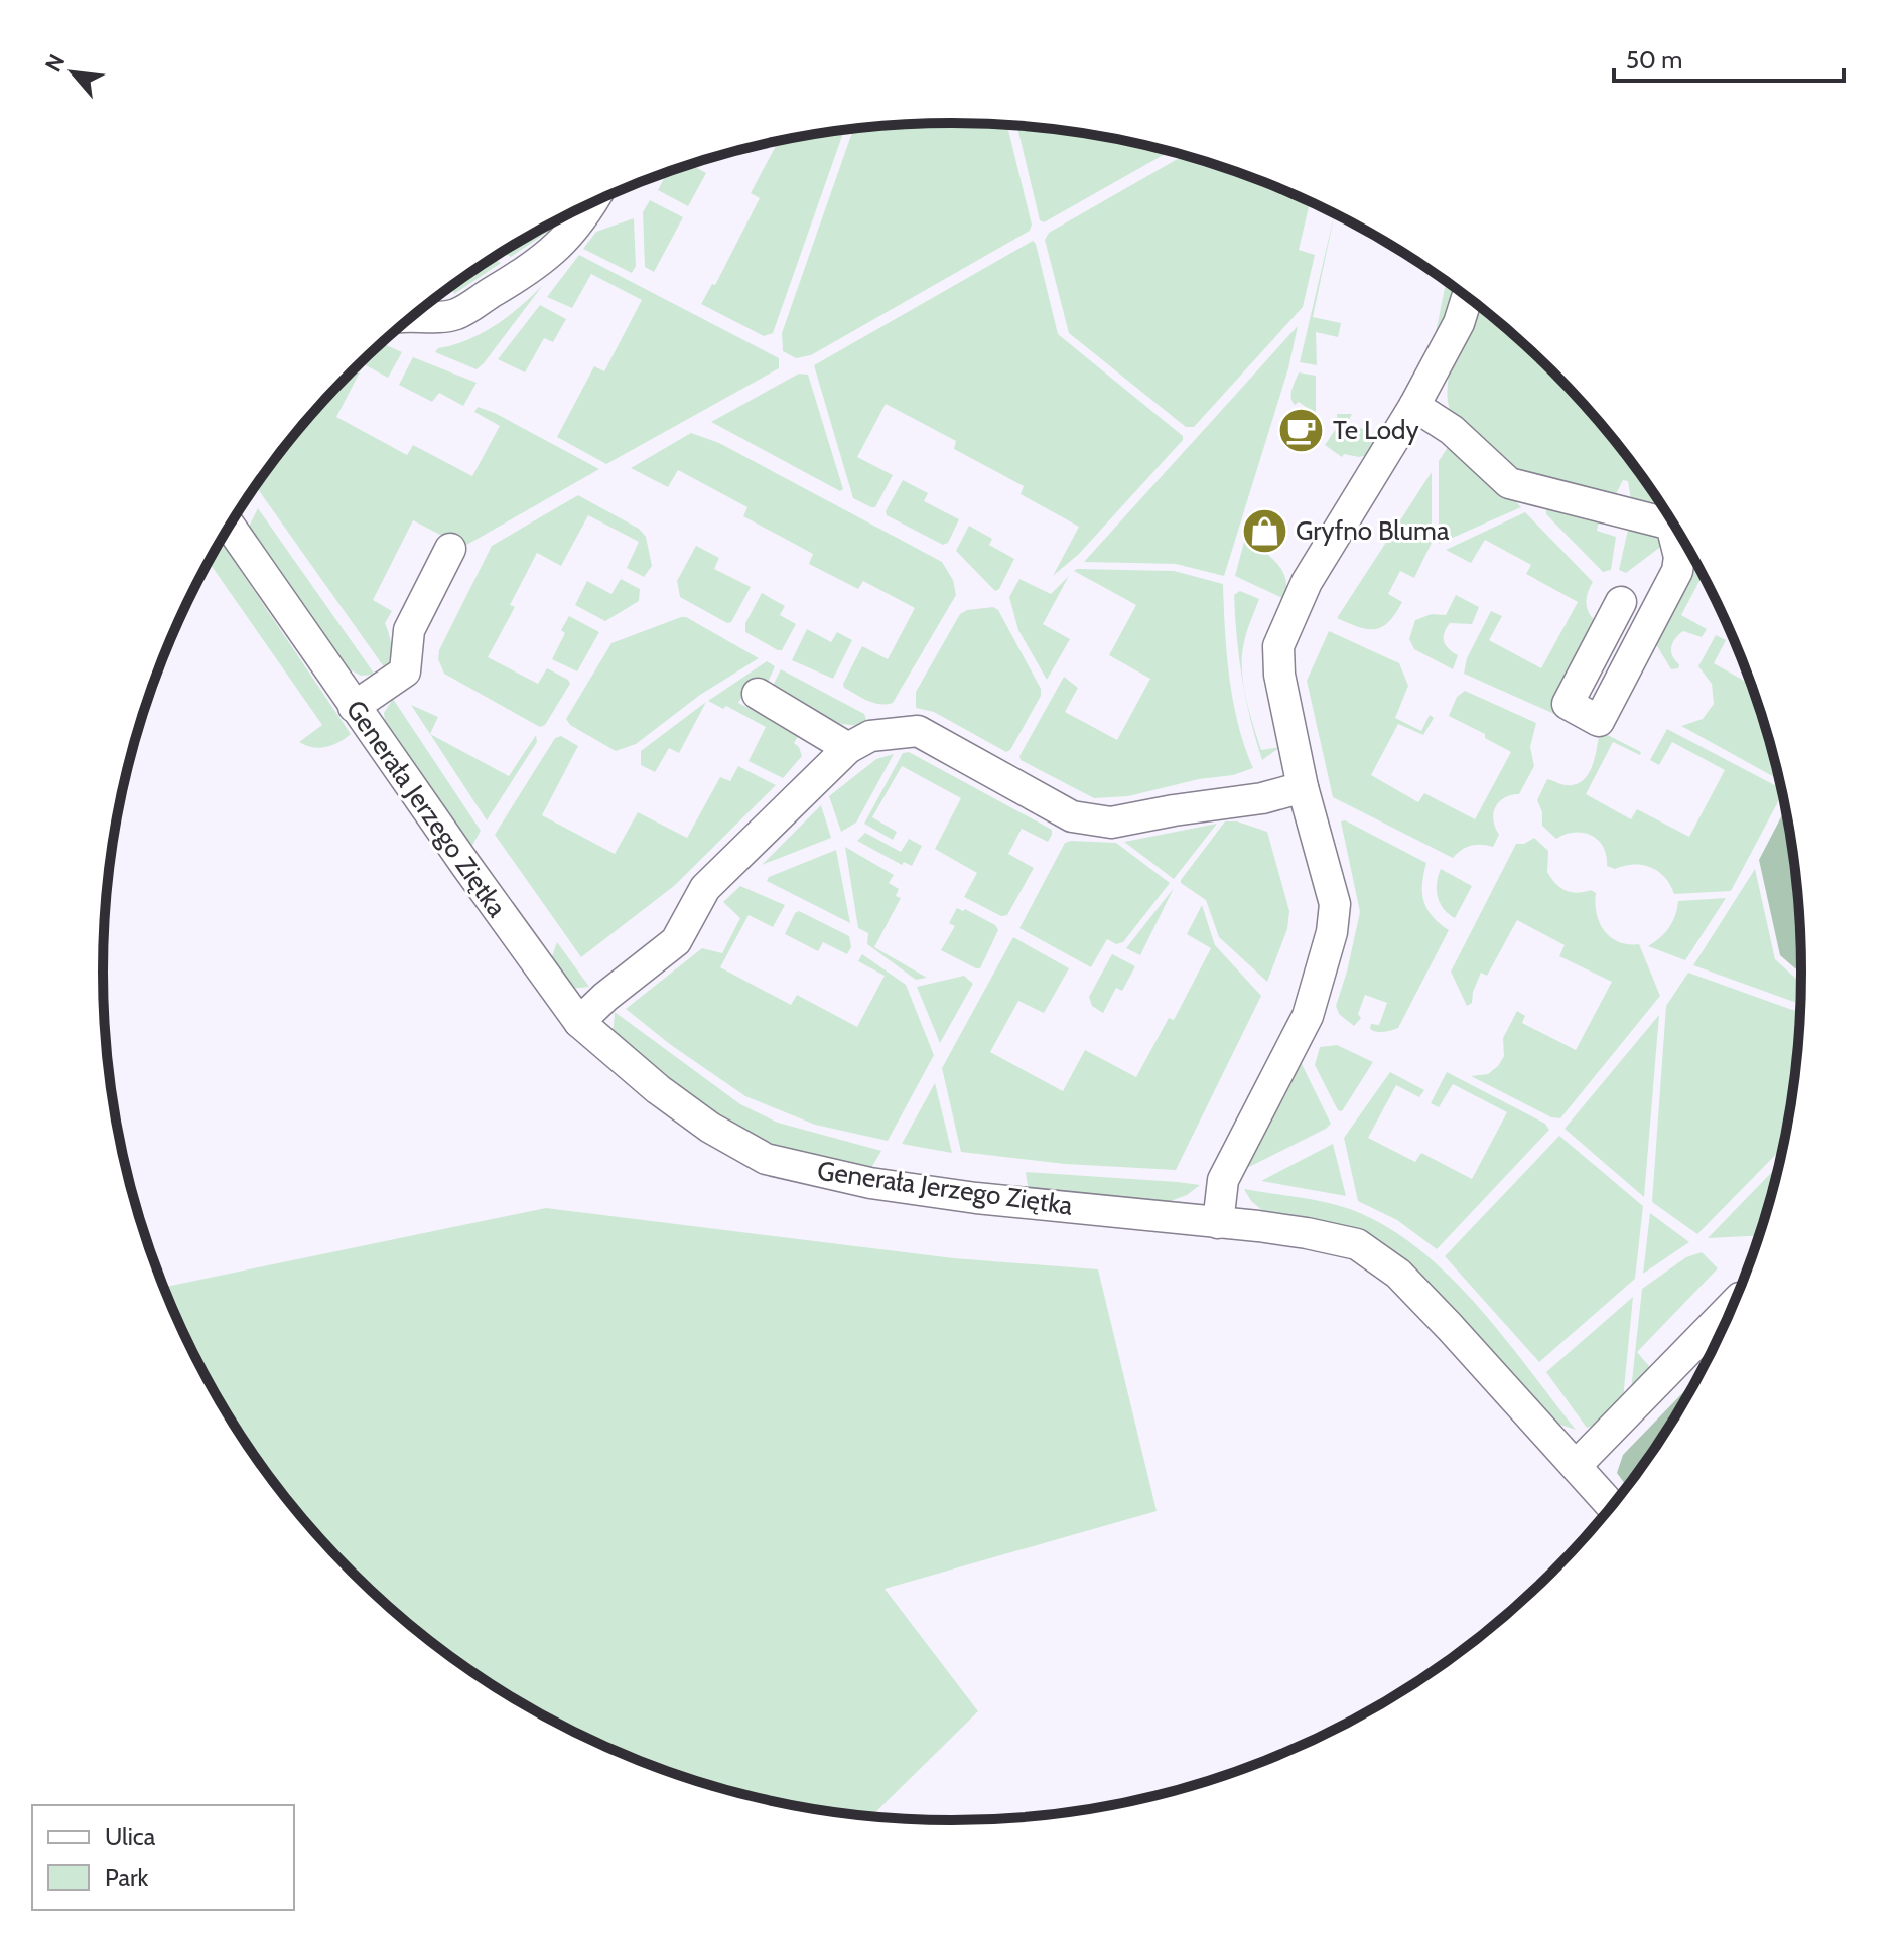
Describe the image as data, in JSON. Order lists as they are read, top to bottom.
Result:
{
  "streets": {
    "street": ["Generała Jerzego Ziętka"]
  },
  "places": {
    "cafe": ["Te Lody"],
    "shop": ["Gryfno Bluma"]
  },
  "legend": ["Ulica", "Park"],
  "scale_bar": "50 m",
  "north": "top left"
}
